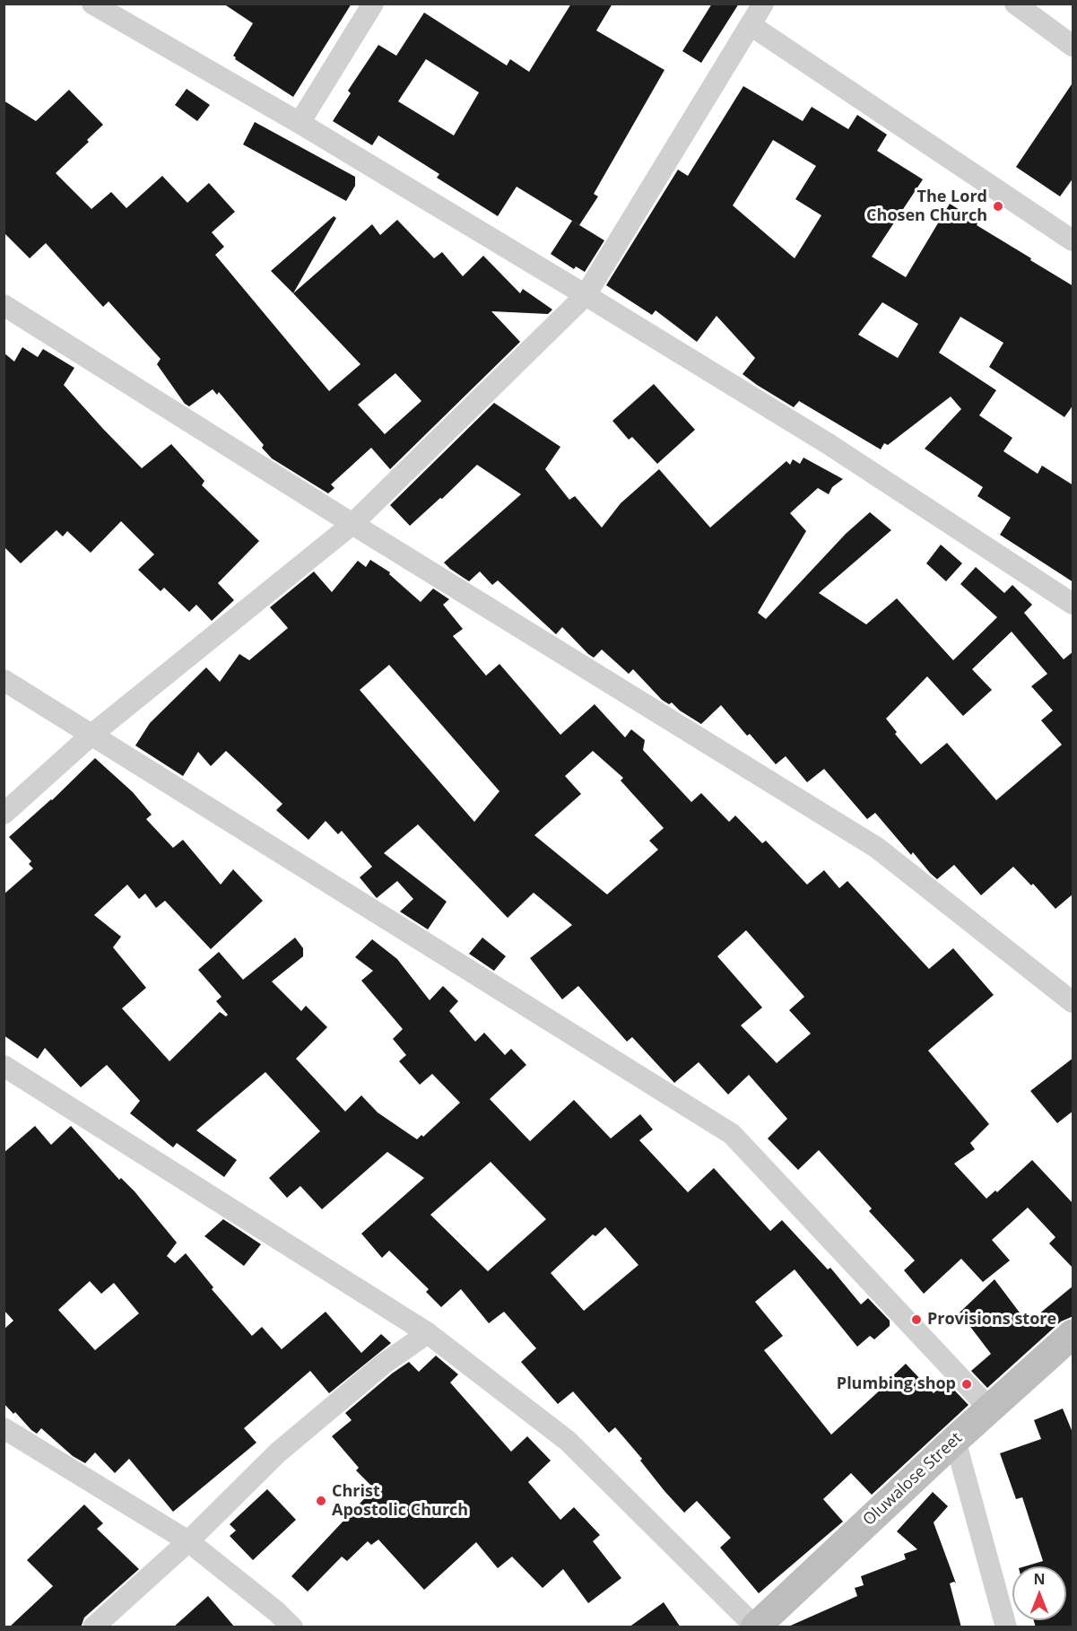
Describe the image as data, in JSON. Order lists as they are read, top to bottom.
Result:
{
  "streets": {
    "street": ["Oluwalose Street"]
  },
  "places": [
    "The Lord Chosen Church",
    "Provisions store",
    "Plumbing shop",
    "Christ Apostolic Church"
  ],
  "north": "top"
}
